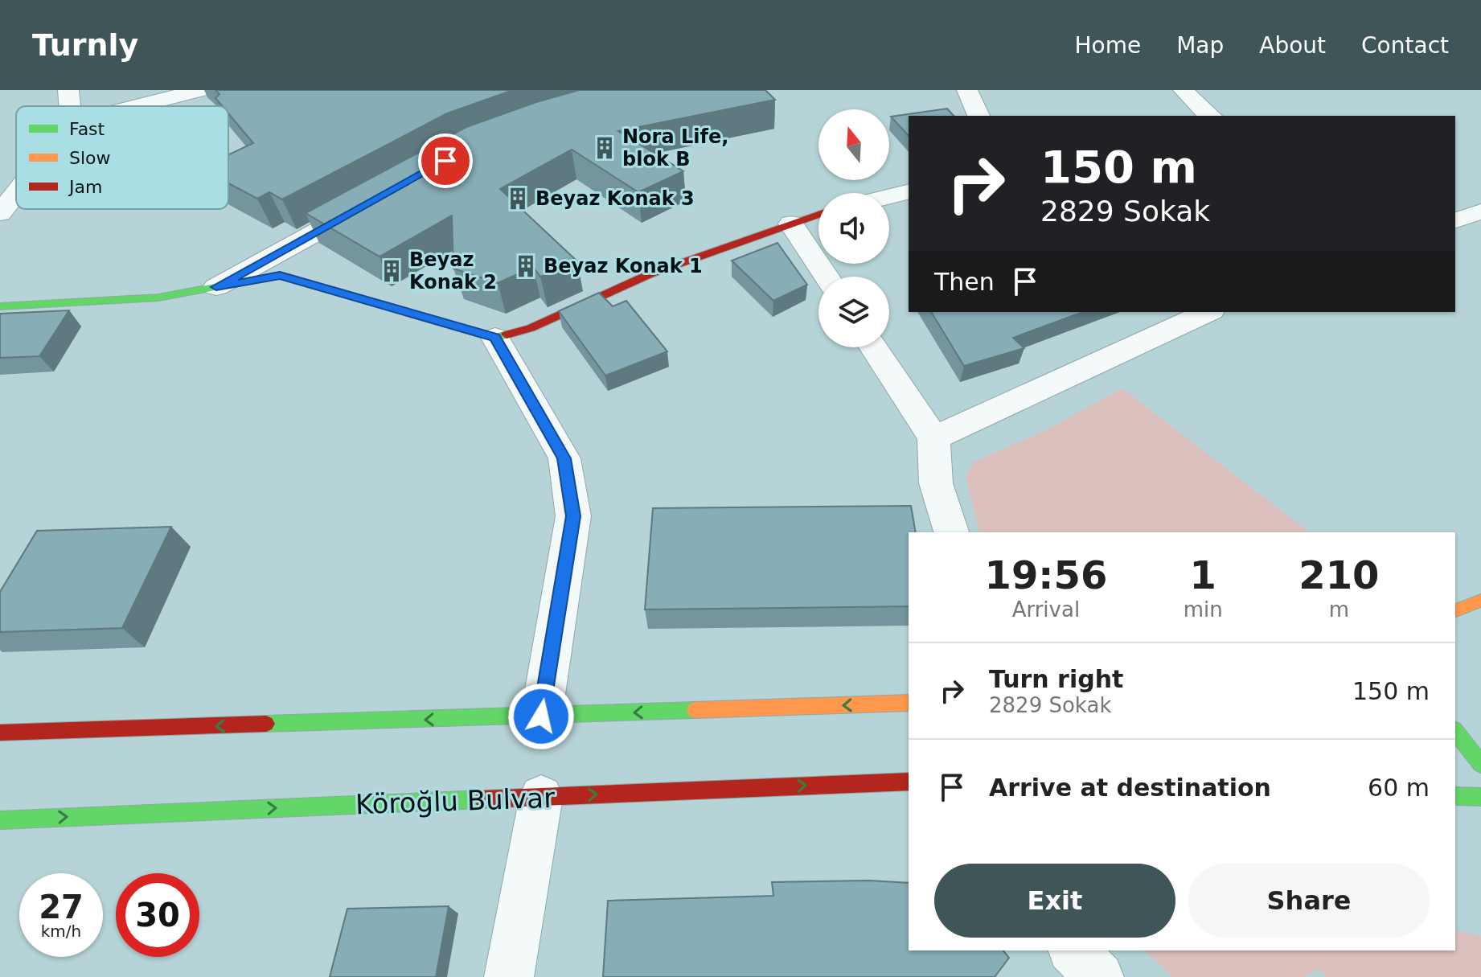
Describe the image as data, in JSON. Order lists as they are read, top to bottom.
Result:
{
  "streets": {
    "main road": ["Köroğlu Bulvar"]
  },
  "places": {
    "building": [
      "Nora Life, blok B",
      "Beyaz Konak 3",
      "Beyaz Konak 1",
      "Beyaz Konak 2"
    ]
  },
  "legend": ["Fast", "Slow", "Jam"],
  "north": "top",
  "page": {
    "header": "Turnly",
    "nav": [
      "Home",
      "Map",
      "About",
      "Contact"
    ],
    "turn": ["150 m", "2829 Sokak"],
    "then": "Then",
    "eta": [
      "19:56",
      "Arrival",
      "1",
      "min",
      "210",
      "m"
    ],
    "list": [
      {
        "name": "Turn right",
        "note": "2829 Sokak",
        "value": "150 m"
      },
      {
        "name": "Arrive at destination",
        "value": "60 m"
      }
    ],
    "buttons": ["Exit", "Share"],
    "speed": "27 km/h",
    "limit": "30"
  }
}
